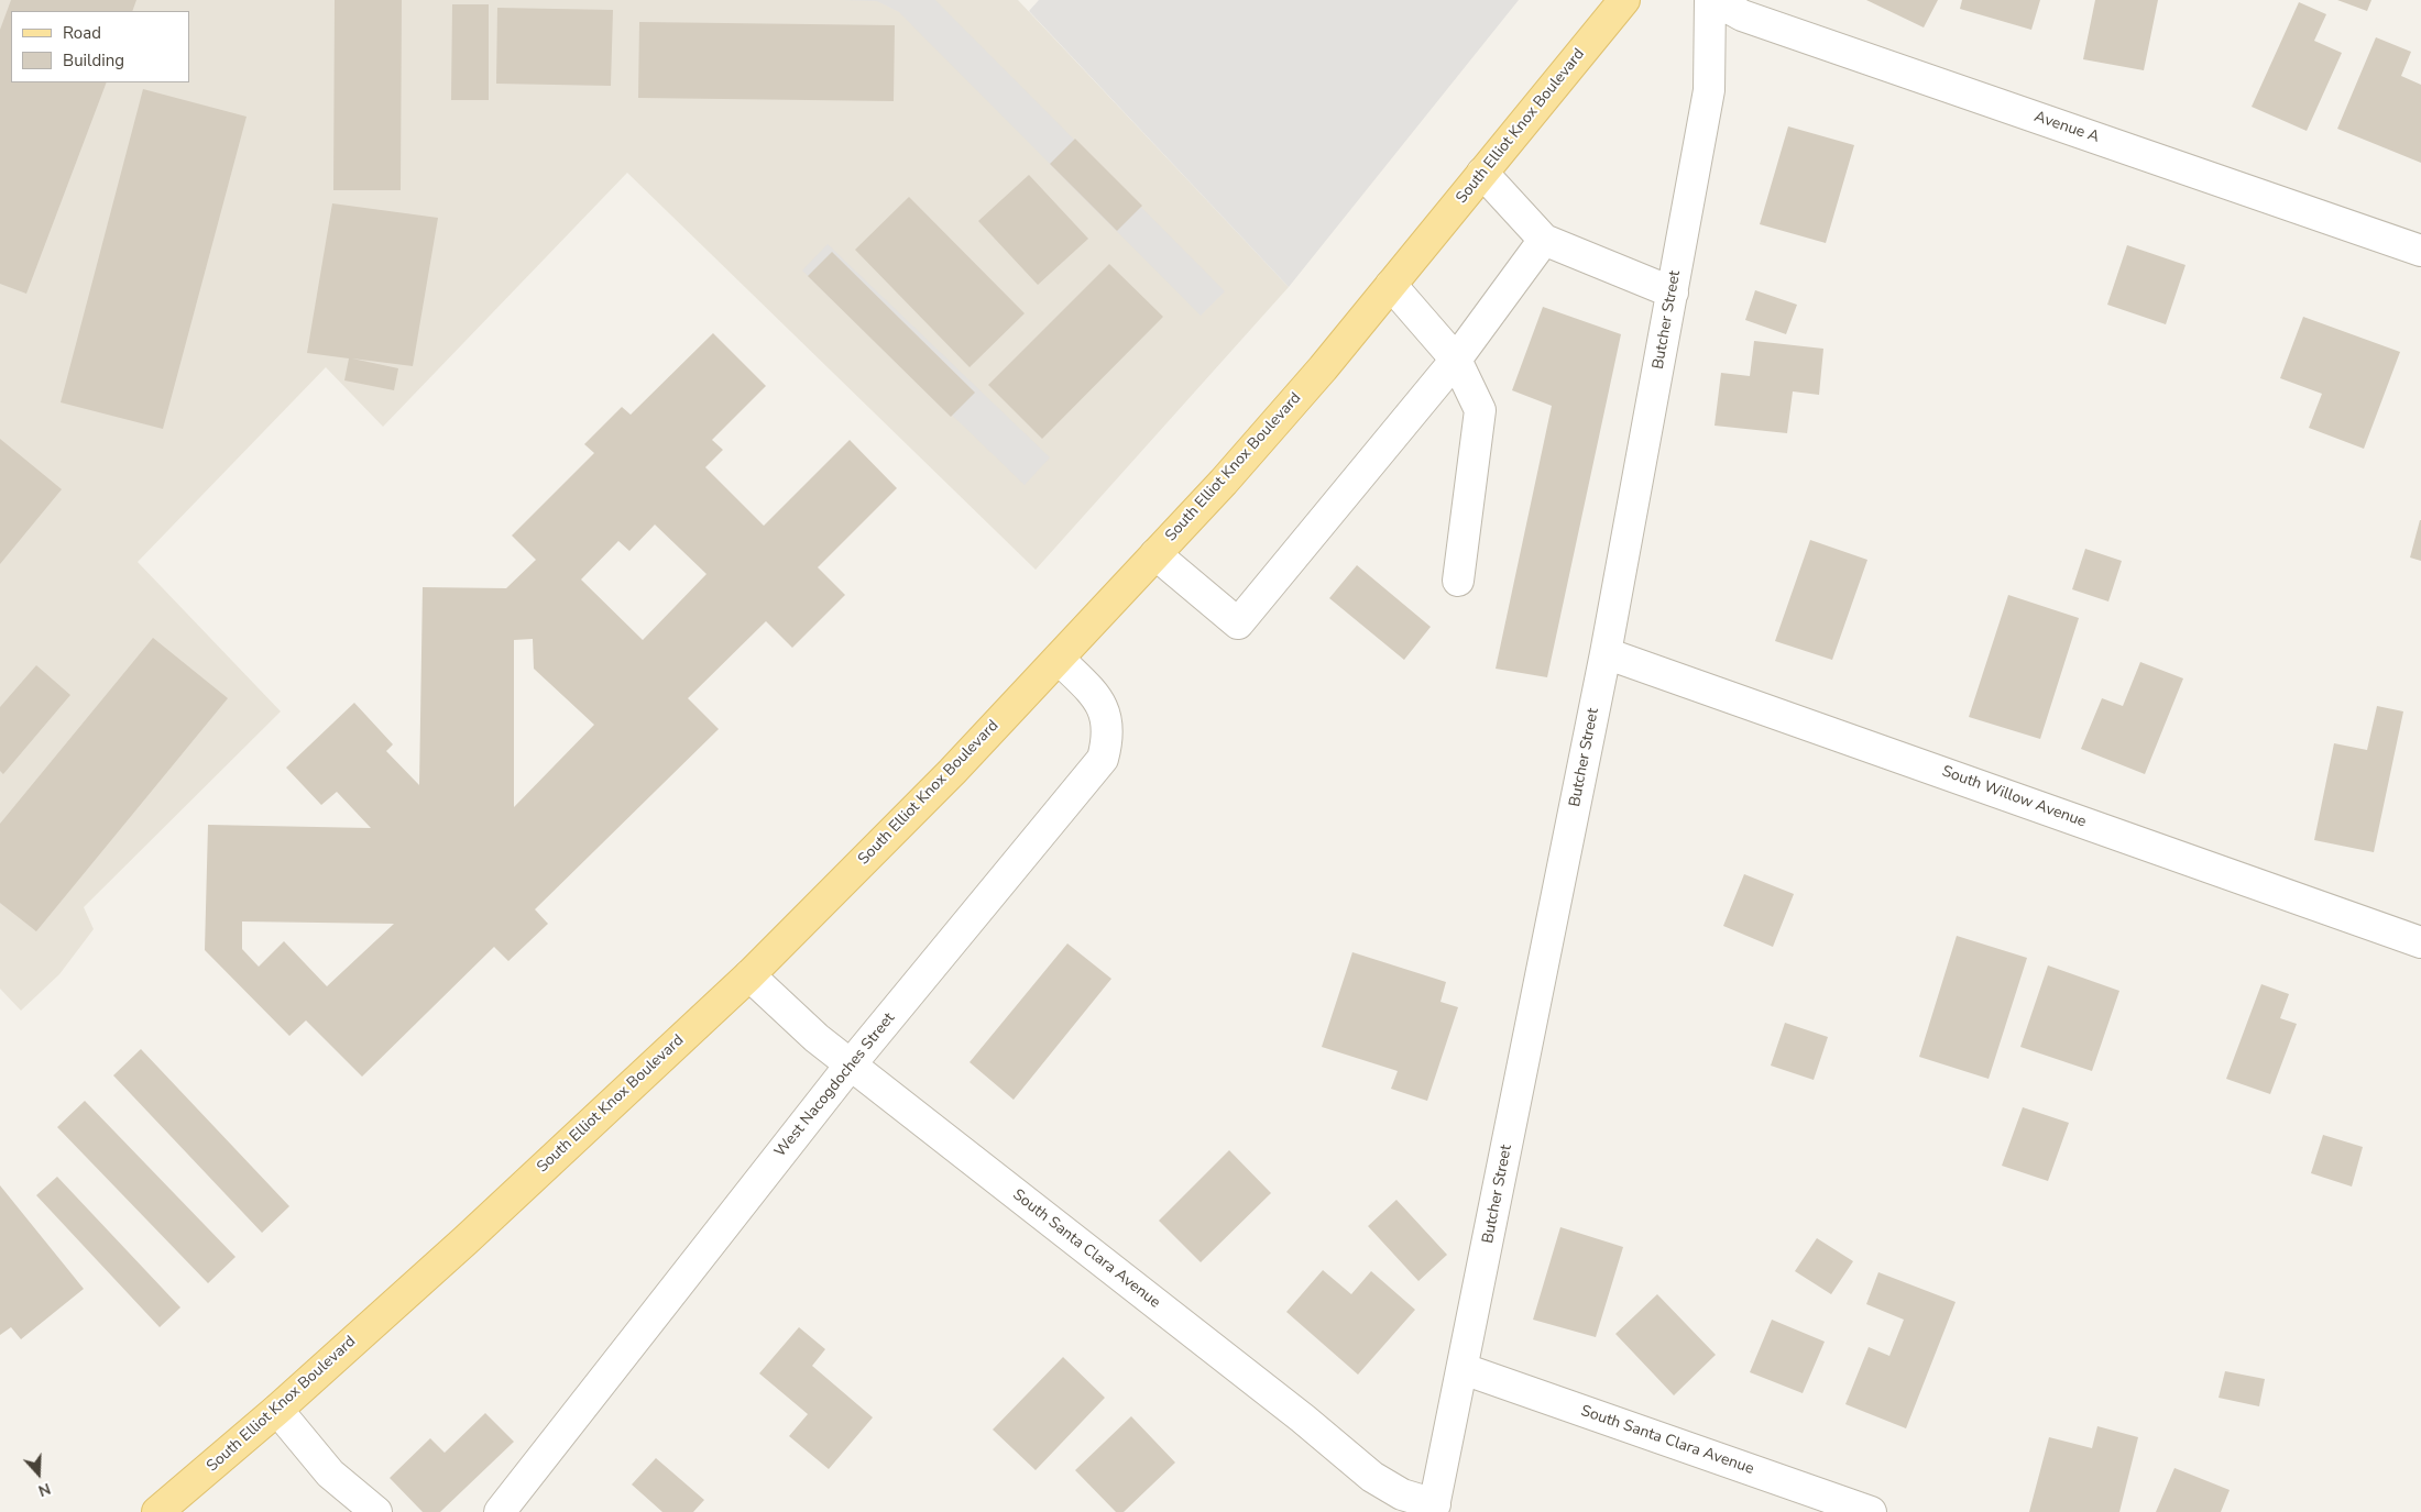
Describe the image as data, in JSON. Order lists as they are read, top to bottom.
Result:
{
  "streets": {
    "main road": ["South Elliot Knox Boulevard"],
    "street": [
      "Avenue A",
      "Butcher Street",
      "South Willow Avenue",
      "West Nacogdoches Street",
      "South Santa Clara Avenue"
    ]
  },
  "crossings": [
    ["South Elliot Knox Boulevard", "West Nacogdoches Street"],
    ["South Elliot Knox Boulevard", "South Santa Clara Avenue"],
    ["Avenue A", "Butcher Street"],
    ["Butcher Street", "South Willow Avenue"],
    ["Butcher Street", "South Santa Clara Avenue"],
    ["West Nacogdoches Street", "South Santa Clara Avenue"]
  ],
  "legend": ["Road", "Building"],
  "north": "bottom"
}
